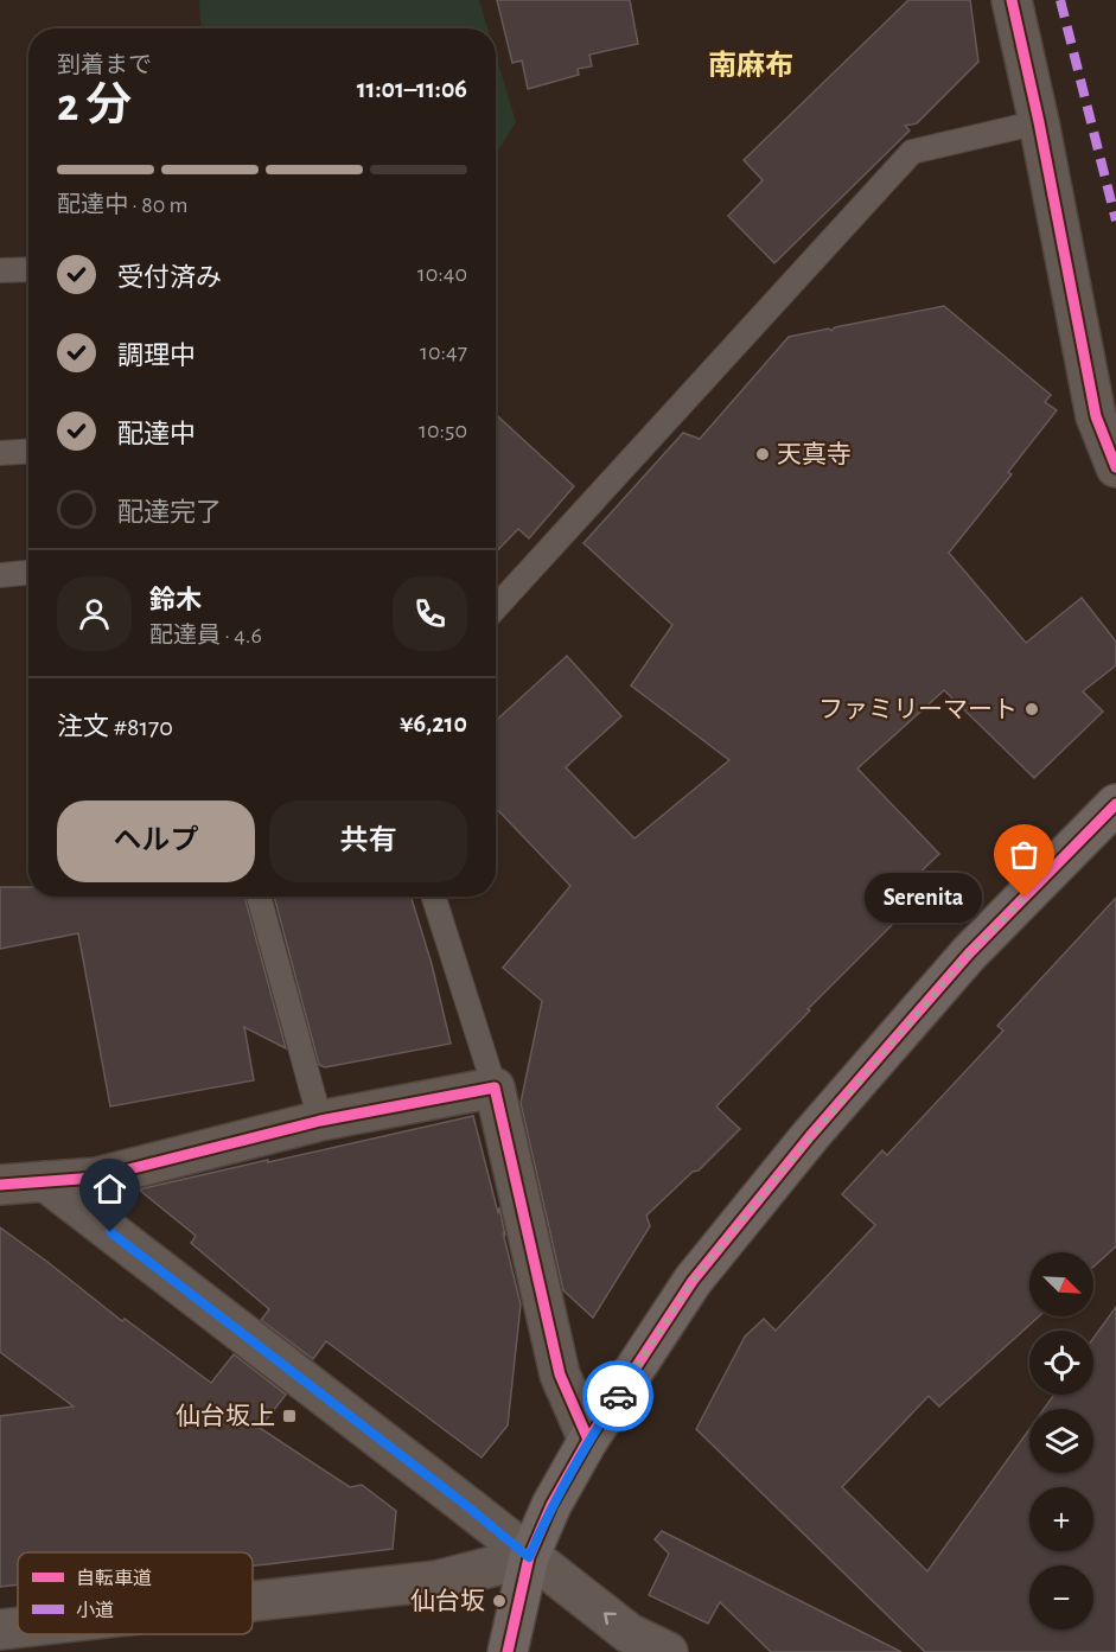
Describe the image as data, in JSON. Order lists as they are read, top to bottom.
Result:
{
  "districts": ["南麻布"],
  "places": {
    "other": [
      "天真寺",
      "ファミリーマート",
      "Serenita",
      "仙台坂"
    ],
    "transit": ["仙台坂上"]
  },
  "legend": ["自転車道", "小道"],
  "north": "bottom right",
  "page": {
    "heading": ["2 分", "到着まで", "11:01–11:06"],
    "panel": [
      "鈴木",
      "配達員 · 4.6",
      "注文 #8170",
      "¥6,210"
    ],
    "bar": "配達中 · 80 m",
    "list": [
      ["受付済み", "10:40"],
      ["調理中", "10:47"],
      ["配達中", "10:50"],
      "配達完了"
    ],
    "buttons": ["ヘルプ", "共有"],
    "bubble": "Serenita",
    "map_buttons": ["+", "−"]
  }
}
